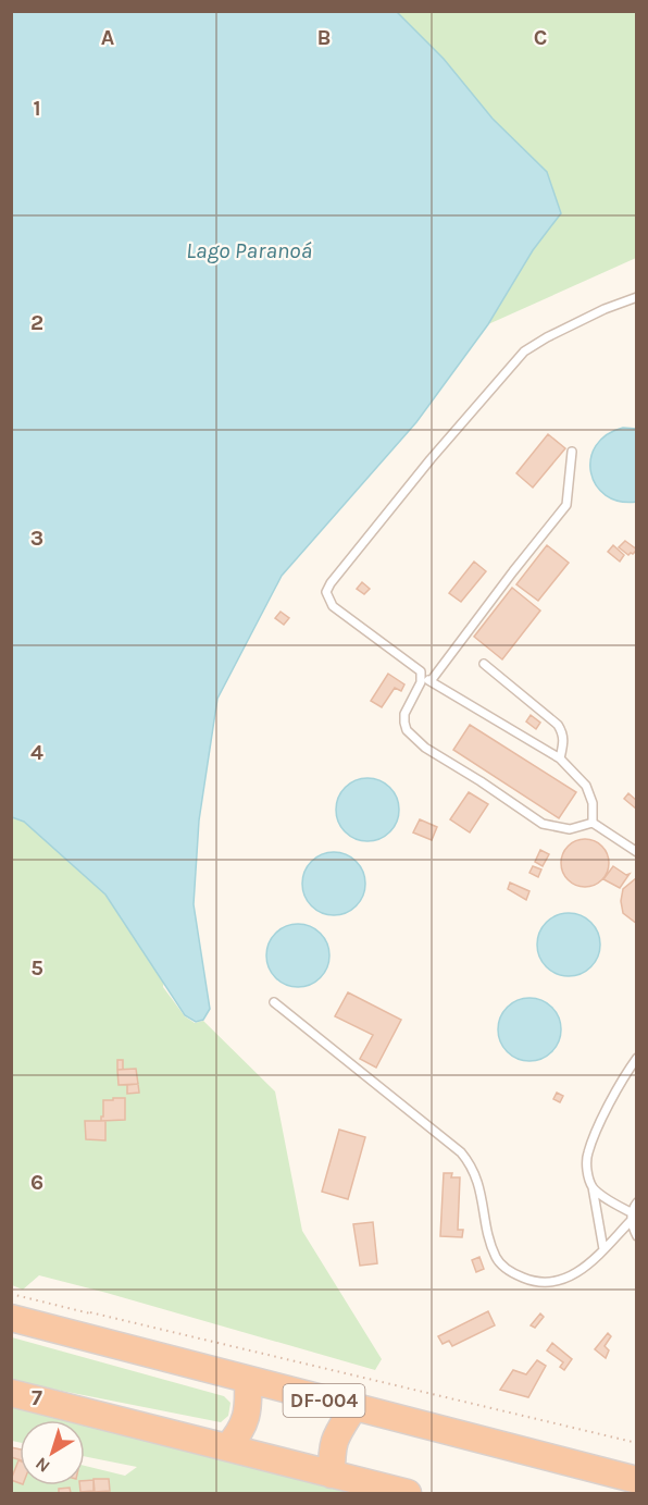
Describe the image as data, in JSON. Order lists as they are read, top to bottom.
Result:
{
  "streets": {
    "highway": ["DF-004"]
  },
  "water": ["Lago Paranoá"],
  "north": "bottom left",
  "grid": {
    "columns": ["A", "B", "C"],
    "rows": [
      "1",
      "2",
      "3",
      "4",
      "5",
      "6",
      "7"
    ]
  }
}
